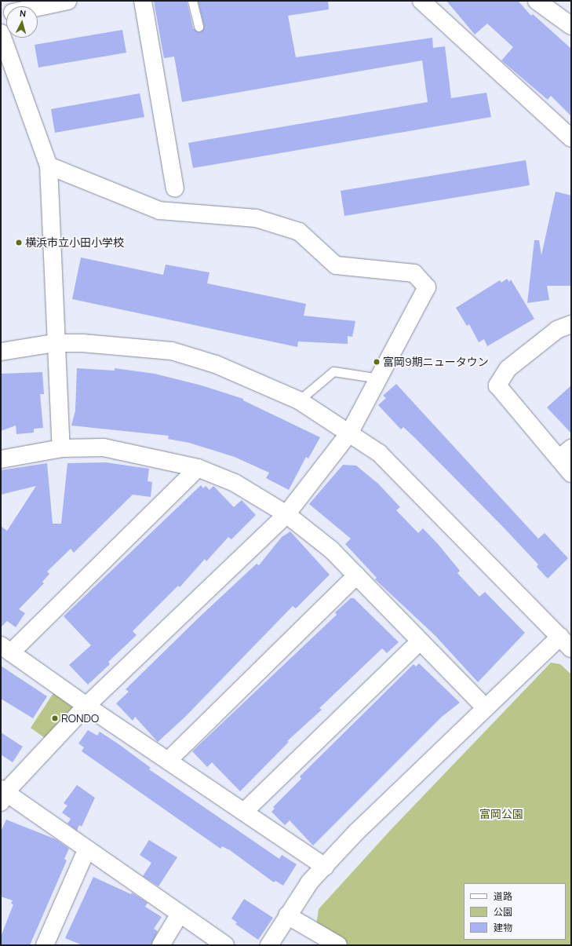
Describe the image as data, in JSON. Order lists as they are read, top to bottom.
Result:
{
  "parks": ["富岡公園"],
  "places": ["横浜市立小田小学校", "富岡9期ニュータウン", "RONDO"],
  "legend": ["道路", "公園", "建物"],
  "north": "top"
}
